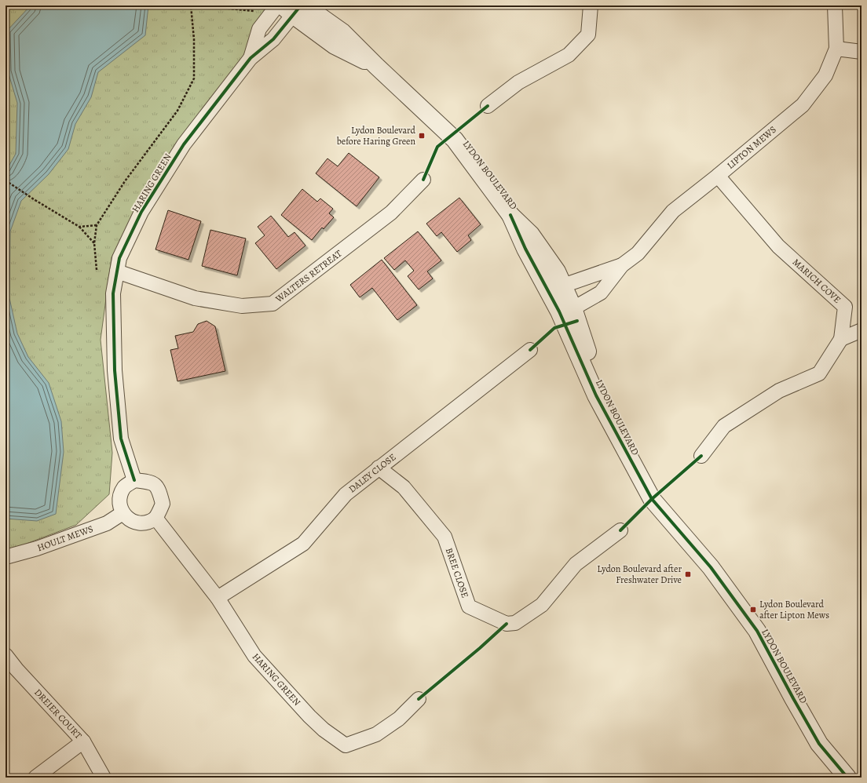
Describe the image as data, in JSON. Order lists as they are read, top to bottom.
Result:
{
  "streets": {
    "street": [
      "LIPTON MEWS",
      "LYDON BOULEVARD",
      "HARING GREEN",
      "WALTERS RETREAT",
      "MARICH COVE",
      "DALEY CLOSE",
      "HOULT MEWS",
      "BREE CLOSE",
      "DREIER COURT"
    ]
  },
  "crossings": [
    ["LIPTON MEWS", "LYDON BOULEVARD"],
    ["LIPTON MEWS", "MARICH COVE"],
    ["LYDON BOULEVARD", "HARING GREEN"],
    ["HARING GREEN", "WALTERS RETREAT"],
    ["HARING GREEN", "DALEY CLOSE"],
    ["HARING GREEN", "HOULT MEWS"],
    ["DALEY CLOSE", "BREE CLOSE"]
  ],
  "places": {
    "transit": ["Lydon Boulevard before Haring Green", "Lydon Boulevard after Freshwater Drive", "Lydon Boulevard after Lipton Mews"]
  }
}
